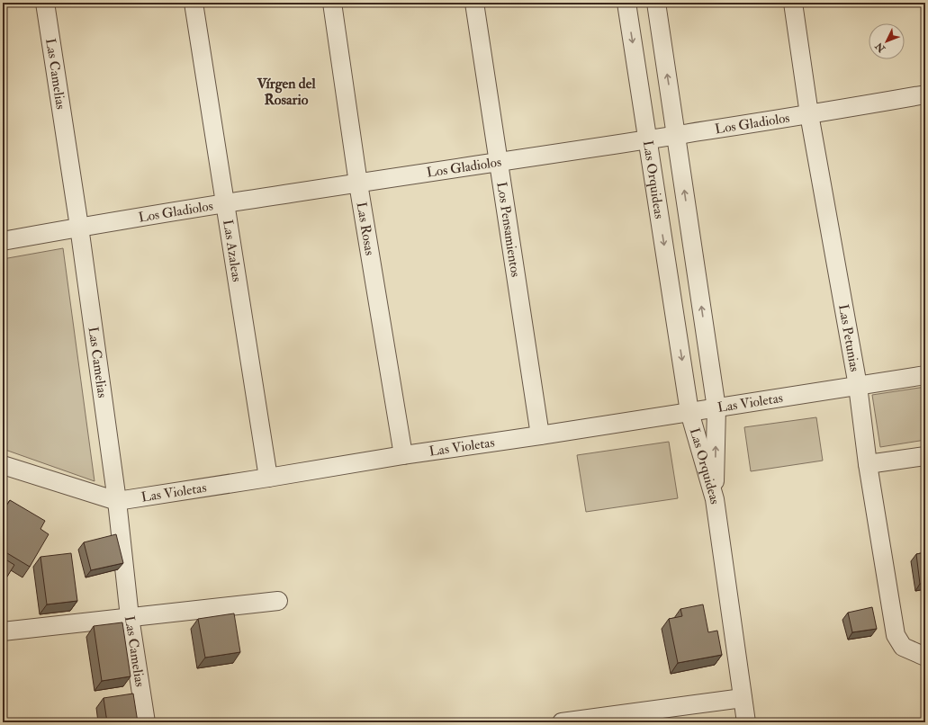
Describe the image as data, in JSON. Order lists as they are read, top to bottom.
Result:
{
  "streets": {
    "street": [
      "Las Camelias",
      "Los Gladiolos",
      "Las Orquideas",
      "Las Rosas",
      "Los Pensamientos",
      "Las Azaleas",
      "Las Petunias",
      "Las Violetas"
    ]
  },
  "crossings": [
    ["Las Camelias", "Los Gladiolos"],
    ["Las Camelias", "Las Violetas"],
    ["Los Gladiolos", "Las Orquideas"],
    ["Los Gladiolos", "Las Rosas"],
    ["Los Gladiolos", "Los Pensamientos"],
    ["Los Gladiolos", "Las Azaleas"],
    ["Los Gladiolos", "Las Petunias"],
    ["Las Orquideas", "Las Violetas"],
    ["Las Rosas", "Las Violetas"],
    ["Los Pensamientos", "Las Violetas"],
    ["Las Azaleas", "Las Violetas"],
    ["Las Petunias", "Las Violetas"]
  ],
  "districts": ["Vírgen del Rosario"],
  "north": "bottom left"
}
